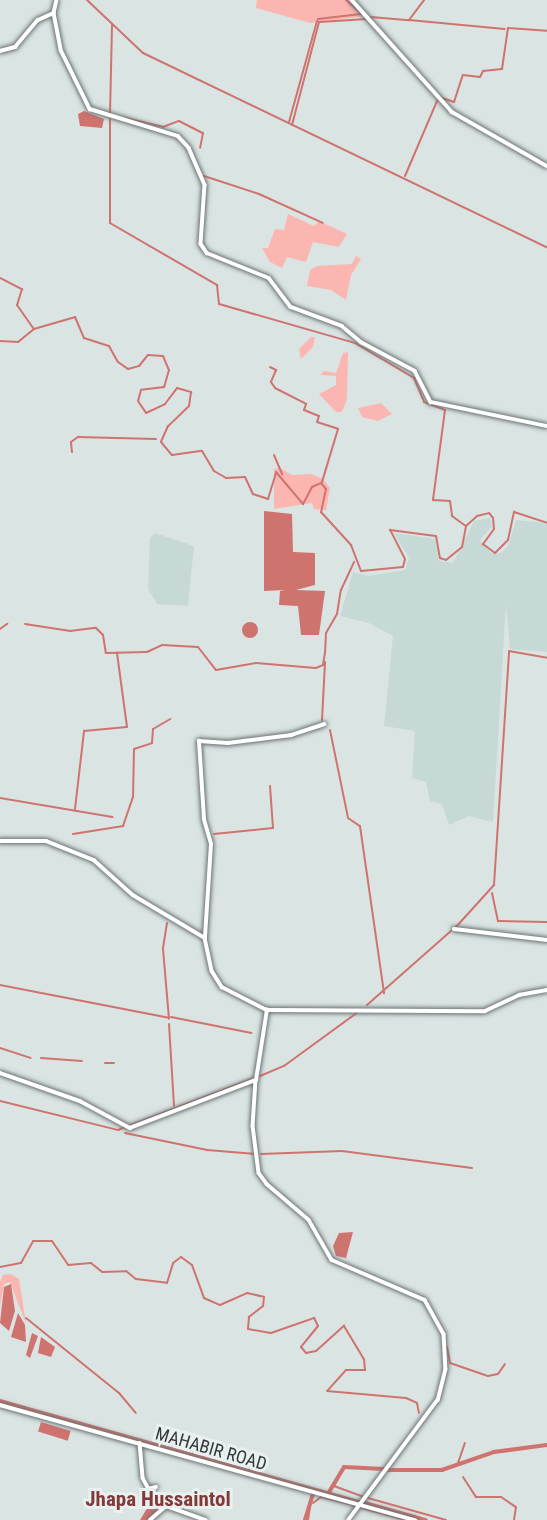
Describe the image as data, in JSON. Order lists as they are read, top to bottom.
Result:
{
  "streets": {
    "street": ["MAHABIR ROAD"]
  },
  "districts": ["Jhapa Hussaintol"]
}
